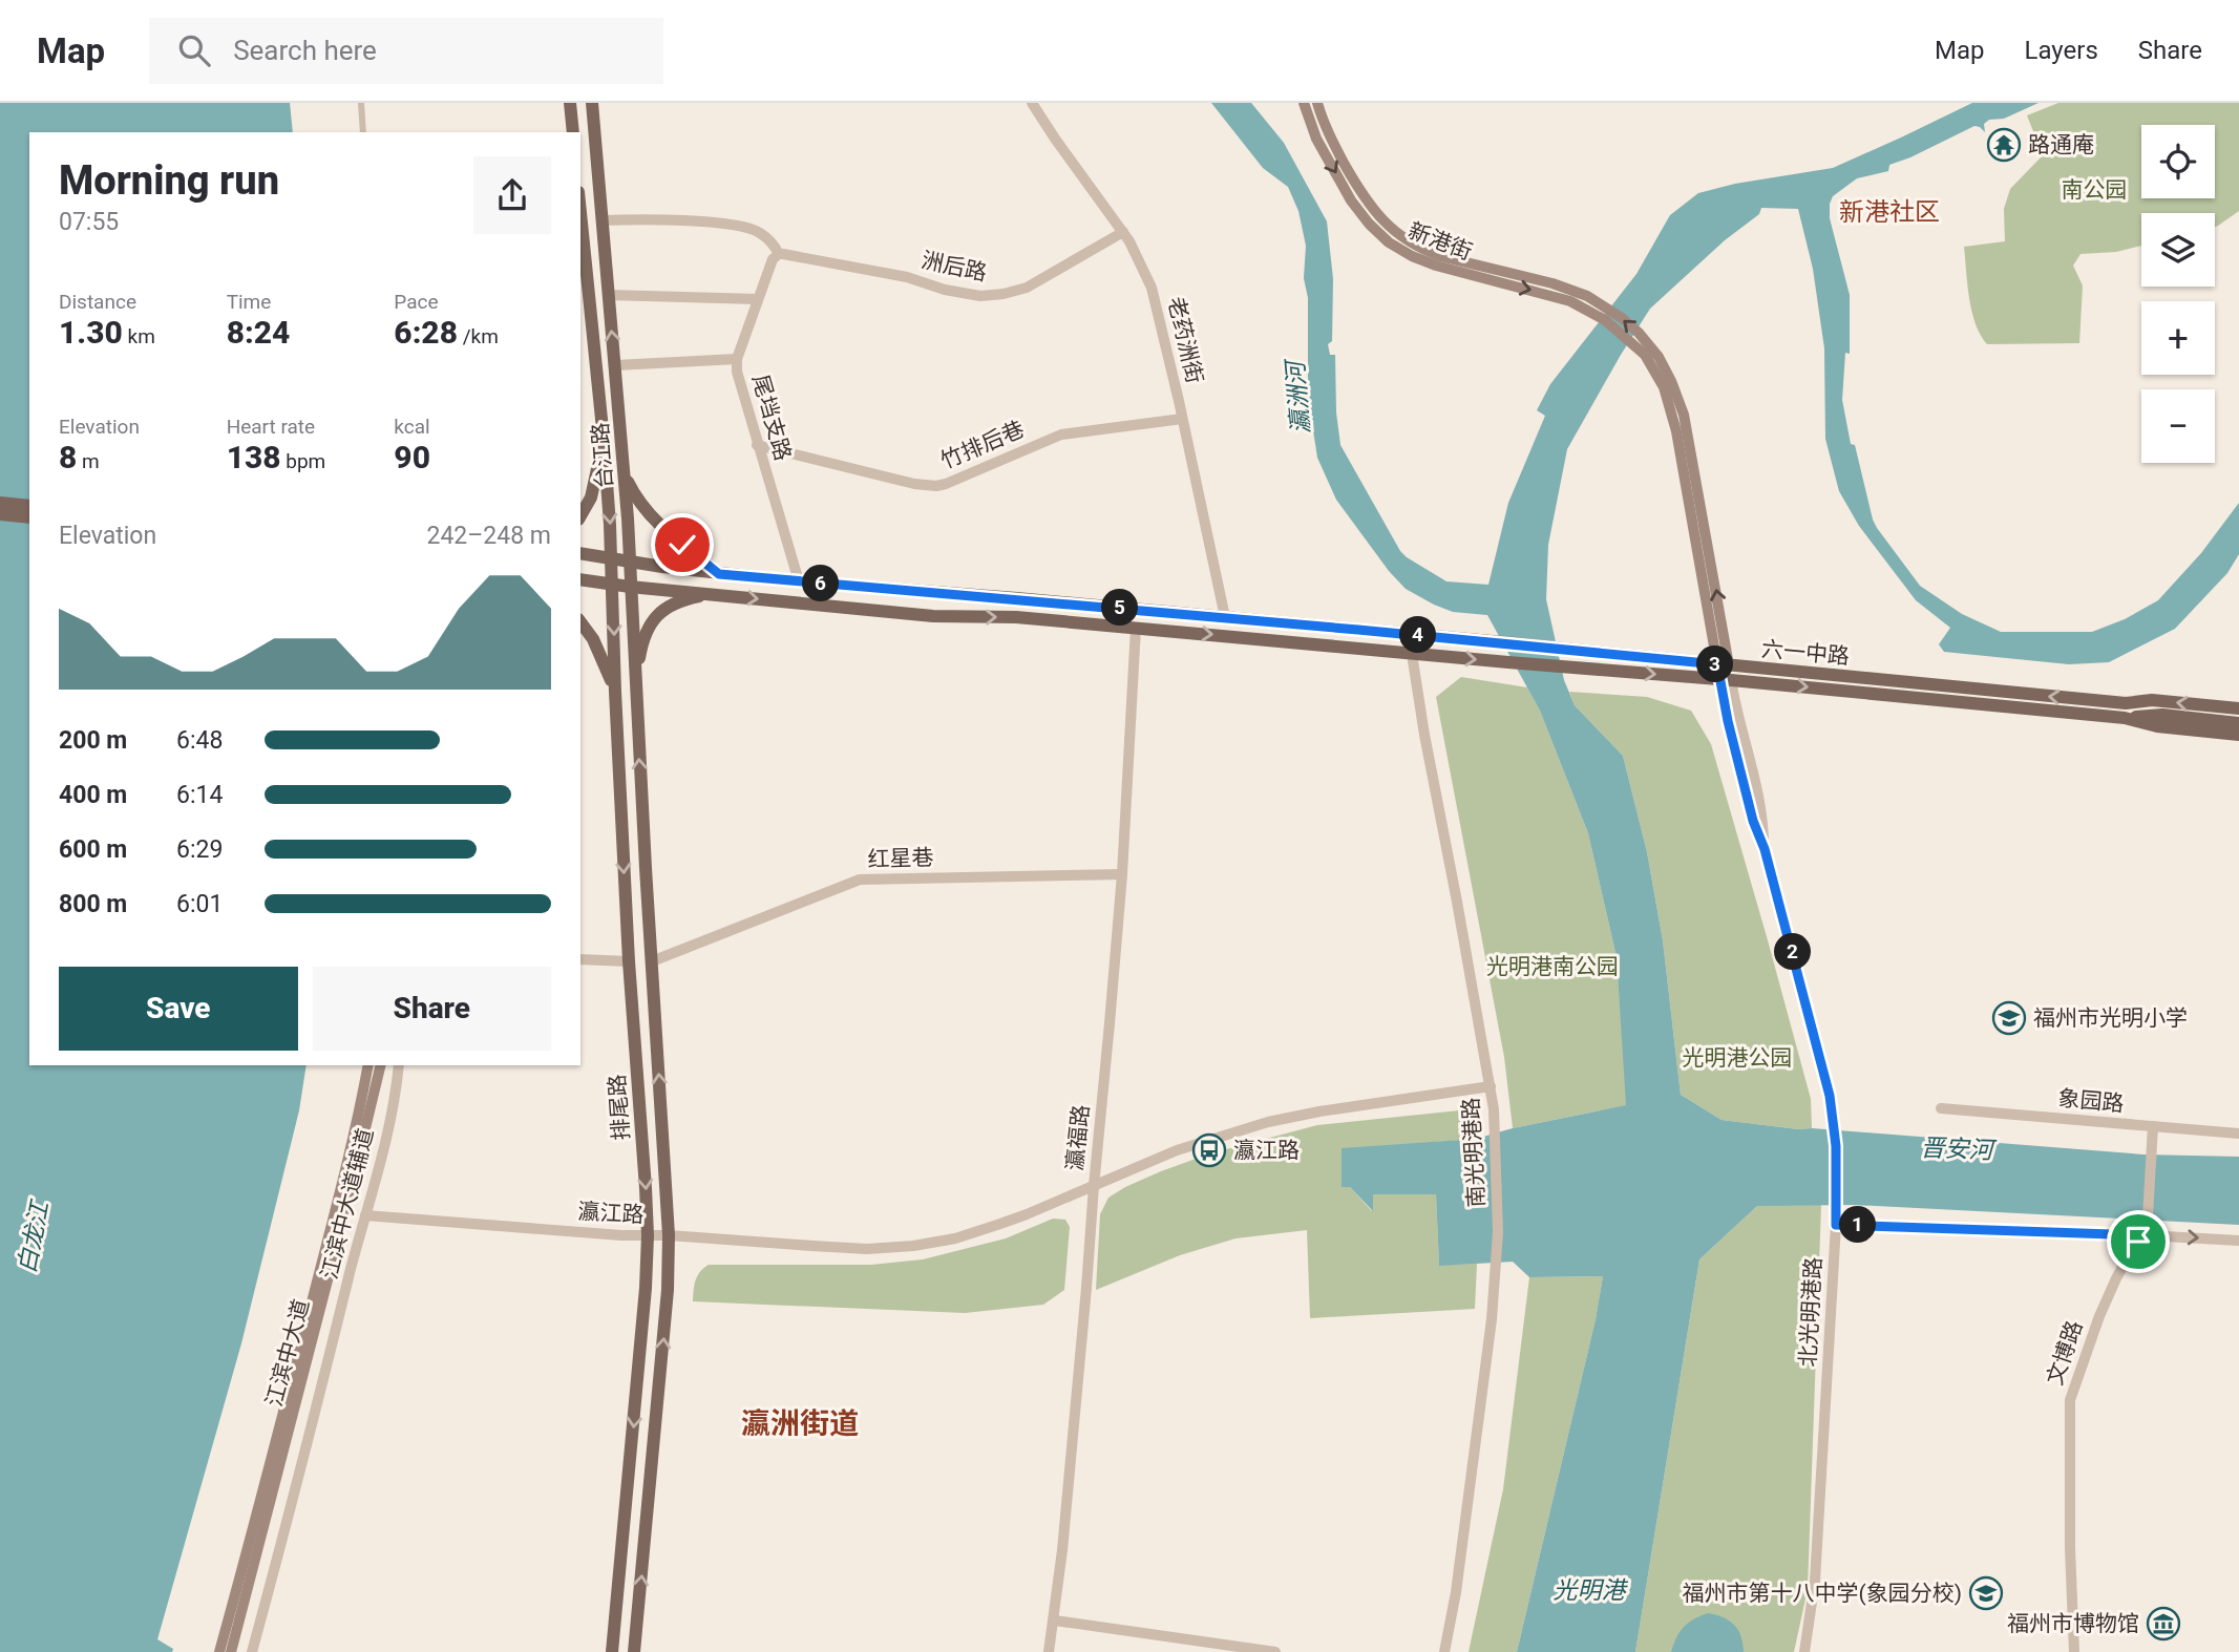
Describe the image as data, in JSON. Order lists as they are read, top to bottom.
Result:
{
  "streets": {
    "main road": [
      "新港街",
      "台江路",
      "六一中路",
      "排尾路",
      "北光明港路",
      "江滨中大道"
    ],
    "street": [
      "洲后路",
      "老药洲街",
      "尾垱支路",
      "竹排后巷",
      "红星巷",
      "象园路",
      "瀛福路",
      "南光明港路",
      "江滨中大道辅道",
      "瀛江路",
      "文博路"
    ]
  },
  "crossings": [
    ["洲后路", "老药洲街"],
    ["洲后路", "尾垱支路"],
    ["老药洲街", "竹排后巷"],
    ["老药洲街", "六一中路"],
    ["尾垱支路", "竹排后巷"],
    ["尾垱支路", "六一中路"],
    ["台江路", "六一中路"],
    ["台江路", "排尾路"],
    ["六一中路", "排尾路"],
    ["六一中路", "瀛福路"],
    ["六一中路", "南光明港路"],
    ["六一中路", "北光明港路"],
    ["红星巷", "排尾路"],
    ["红星巷", "瀛福路"],
    ["排尾路", "瀛江路"],
    ["瀛福路", "瀛江路"],
    ["南光明港路", "瀛江路"],
    ["江滨中大道辅道", "瀛江路"]
  ],
  "districts": ["新港社区", "瀛洲街道"],
  "water": [
    "瀛洲河",
    "晋安河",
    "白龙江",
    "光明港"
  ],
  "parks": ["南公园", "光明港南公园", "光明港公园"],
  "places": {
    "temple": ["路通庵"],
    "school or university": ["福州市光明小学", "福州市第十八中学(象园分校)"],
    "bus stop": ["瀛江路"],
    "museum": ["福州市博物馆"]
  },
  "page": {
    "header": "Map",
    "search": "Search here",
    "nav": ["Map", "Layers", "Share"],
    "map_buttons": ["+", "−"],
    "heading": ["Morning run", "07:55"],
    "stats": [
      ["Distance", "1.30 km"],
      ["Time", "8:24"],
      ["Pace", "6:28 /km"],
      ["Elevation", "8 m"],
      ["Heart rate", "138 bpm"],
      ["kcal", "90"]
    ],
    "chart": ["Elevation", "242–248 m"],
    "pins": [
      "6",
      "5",
      "4",
      "3",
      "2",
      "1"
    ],
    "list": [
      {
        "name": "200 m",
        "note": "6:48"
      },
      {
        "name": "400 m",
        "note": "6:14"
      },
      {
        "name": "600 m",
        "note": "6:29"
      },
      {
        "name": "800 m",
        "note": "6:01"
      }
    ],
    "buttons": ["Save", "Share"]
  }
}
